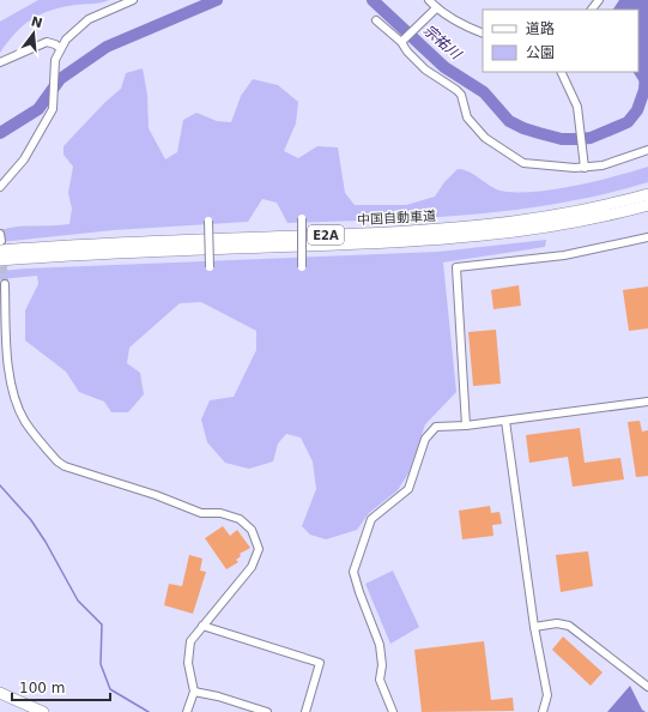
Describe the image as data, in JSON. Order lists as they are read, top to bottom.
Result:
{
  "streets": {
    "highway": ["中国自動車道", "E2A"]
  },
  "water": ["宗祐川"],
  "legend": ["道路", "公園"],
  "scale_bar": "100 m",
  "north": "top"
}
